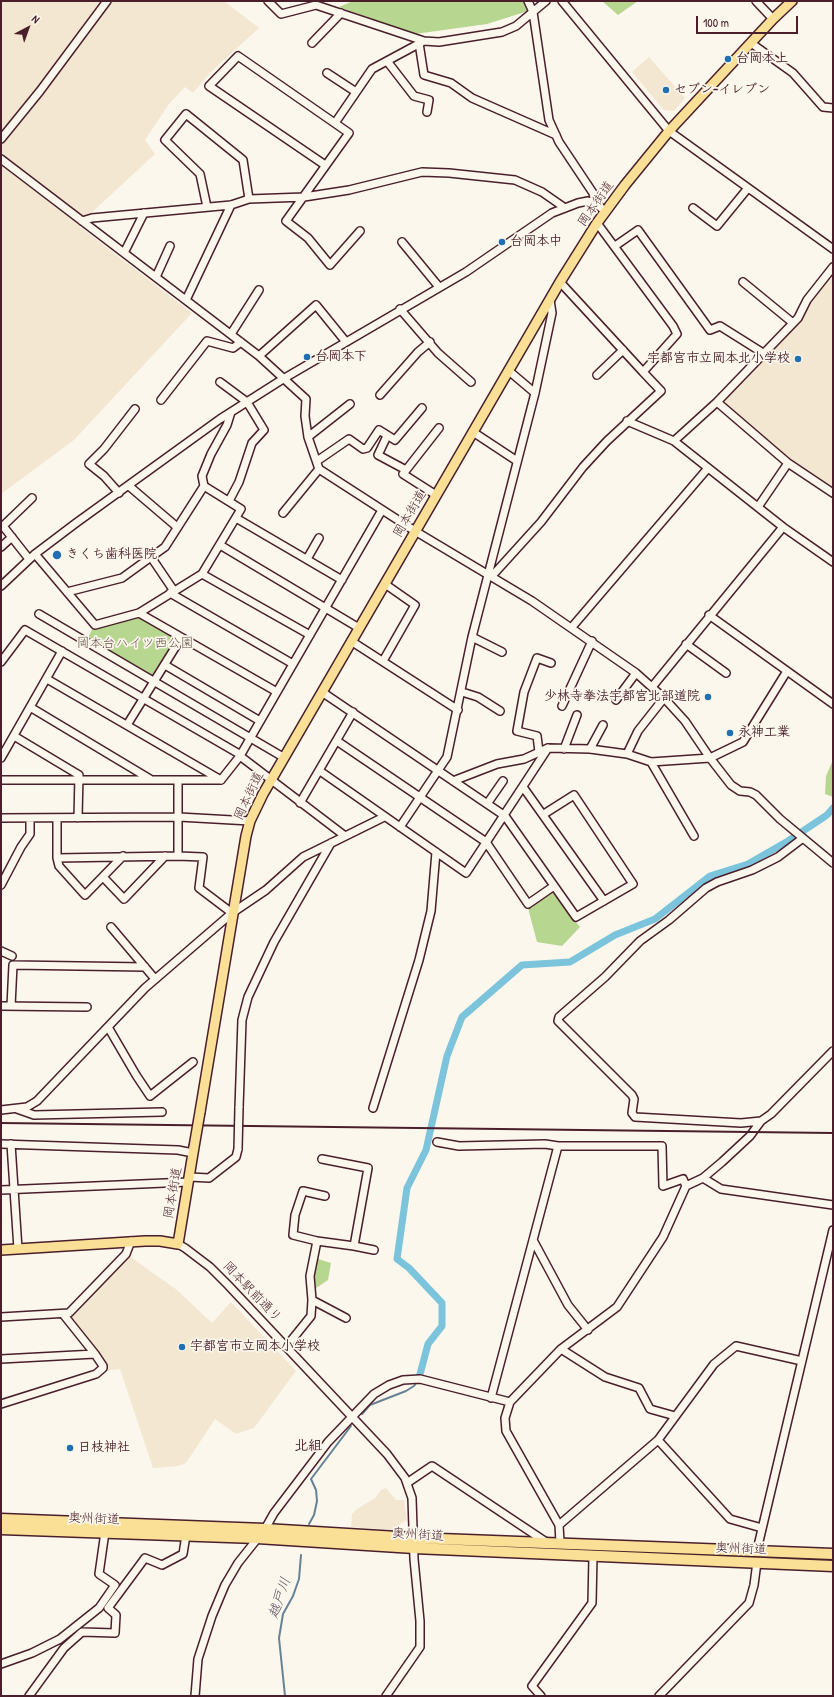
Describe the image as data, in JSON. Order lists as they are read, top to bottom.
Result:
{
  "streets": {
    "highway": ["奥州街道"],
    "main road": ["岡本街道", "岡本駅前通り"]
  },
  "crossings": [
    ["岡本街道", "岡本駅前通り"],
    ["岡本駅前通り", "奥州街道"]
  ],
  "districts": ["北組"],
  "water": ["越戸川"],
  "parks": ["岡本台ハイツ西公園"],
  "places": [
    "台岡本上",
    "セブン-イレブン",
    "台岡本中",
    "台岡本下",
    "宇都宮市立岡本北小学校",
    "きくち歯科医院",
    "少林寺拳法宇都宮北部道院",
    "永神工業",
    "宇都宮市立岡本小学校",
    "日枝神社"
  ],
  "scale_bar": "100 m",
  "north": "top right"
}
